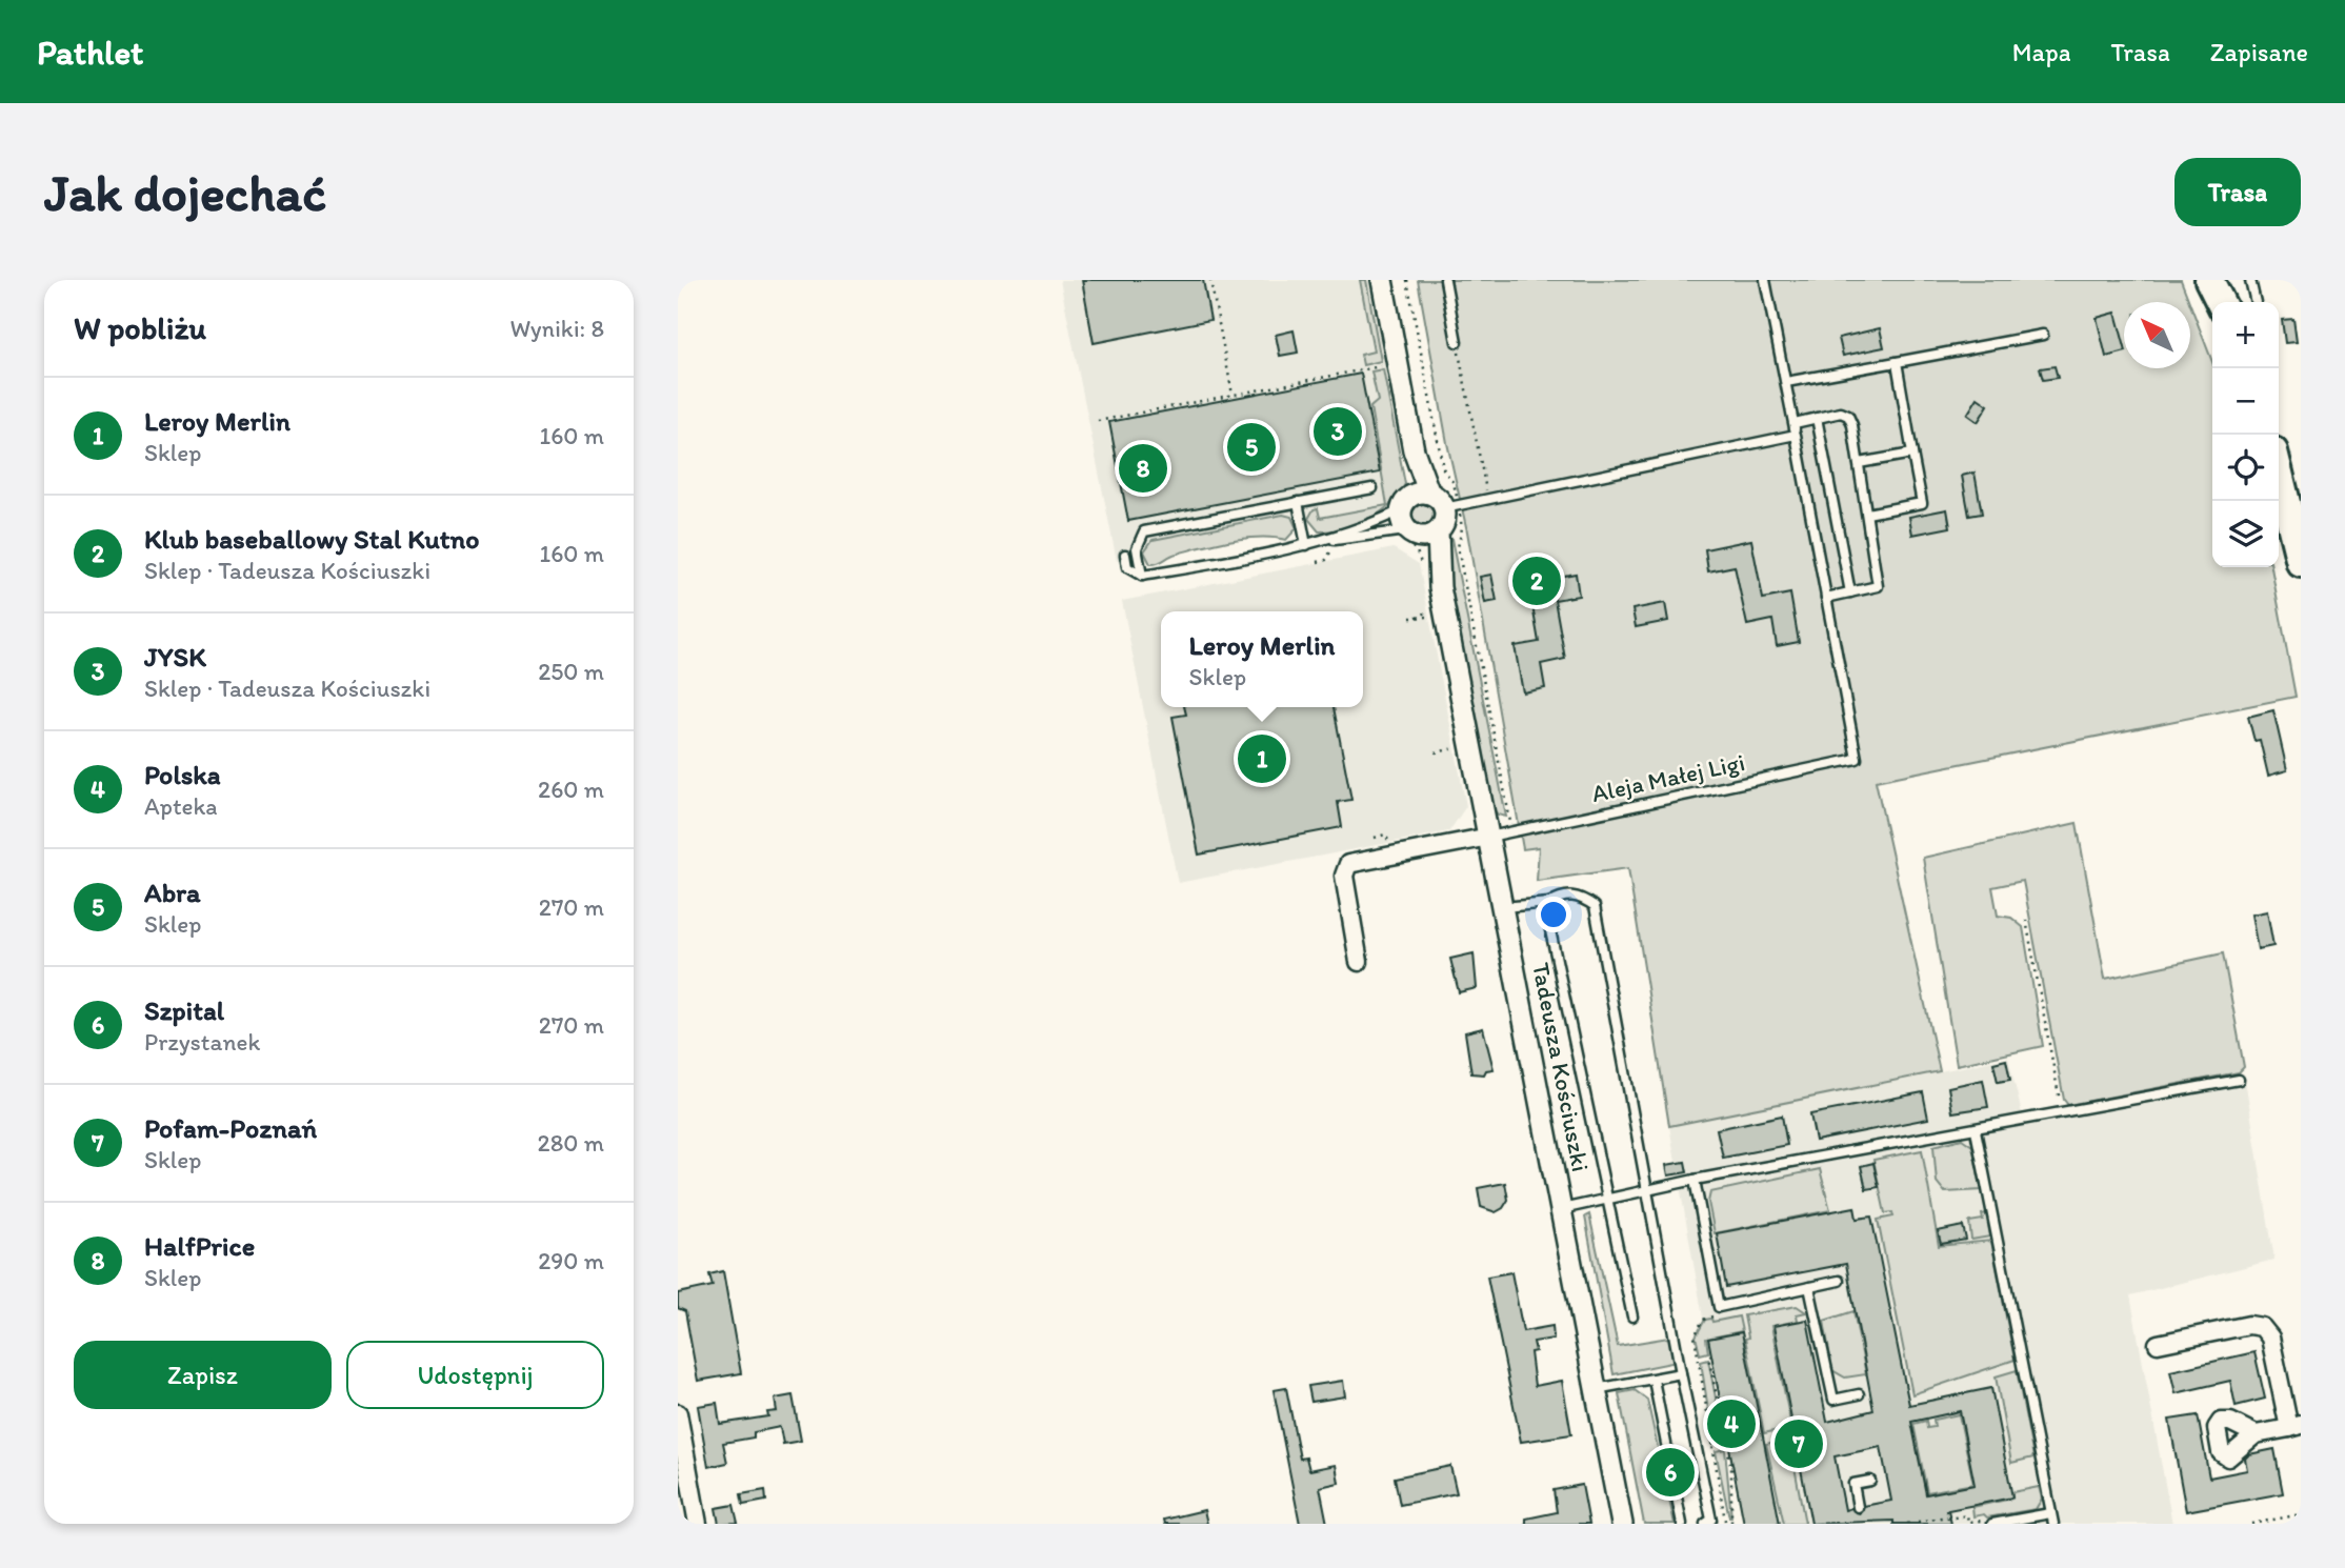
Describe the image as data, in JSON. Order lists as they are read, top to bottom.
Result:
{
  "streets": {
    "street": ["Tadeusza Kościuszki"],
    "lane": ["Aleja Małej Ligi"]
  },
  "crossings": [
    ["Aleja Małej Ligi", "Tadeusza Kościuszki"]
  ],
  "north": "top left",
  "page": {
    "header": "Pathlet",
    "nav": ["Mapa", "Trasa", "Zapisane"],
    "buttons": [
      "Trasa",
      ["Zapisz", "Udostępnij"]
    ],
    "title": "Jak dojechać",
    "heading": ["W pobliżu", "Wyniki: 8"],
    "map_buttons": ["+", "−"],
    "list": [
      {
        "mark": "1",
        "name": "Leroy Merlin",
        "note": "Sklep",
        "value": "160 m"
      },
      {
        "mark": "2",
        "name": "Klub baseballowy Stal Kutno",
        "note": "Sklep · Tadeusza Kościuszki",
        "value": "160 m"
      },
      {
        "mark": "3",
        "name": "JYSK",
        "note": "Sklep · Tadeusza Kościuszki",
        "value": "250 m"
      },
      {
        "mark": "4",
        "name": "Polska",
        "note": "Apteka",
        "value": "260 m"
      },
      {
        "mark": "5",
        "name": "Abra",
        "note": "Sklep",
        "value": "270 m"
      },
      {
        "mark": "6",
        "name": "Szpital",
        "note": "Przystanek",
        "value": "270 m"
      },
      {
        "mark": "7",
        "name": "Pofam-Poznań",
        "note": "Sklep",
        "value": "280 m"
      },
      {
        "mark": "8",
        "name": "HalfPrice",
        "note": "Sklep",
        "value": "290 m"
      }
    ],
    "pins": [
      "3",
      "5",
      "8",
      "2",
      "1",
      "4",
      "7",
      "6"
    ],
    "popup": ["Leroy Merlin", "Sklep"]
  }
}
